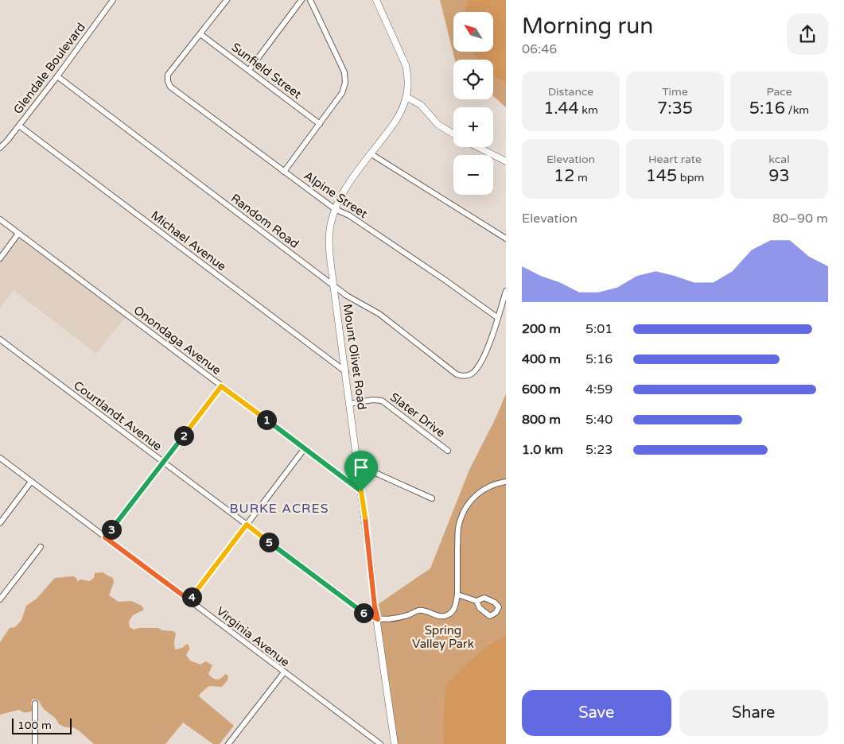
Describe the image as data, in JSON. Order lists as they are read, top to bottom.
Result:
{
  "streets": {
    "street": [
      "Glendale Boulevard",
      "Sunfield Street",
      "Alpine Street",
      "Random Road",
      "Michael Avenue",
      "Onondaga Avenue",
      "Mount Olivet Road",
      "Slater Drive",
      "Courtlandt Avenue",
      "Virginia Avenue"
    ]
  },
  "crossings": [
    ["Glendale Boulevard", "Random Road"],
    ["Glendale Boulevard", "Michael Avenue"],
    ["Sunfield Street", "Alpine Street"],
    ["Alpine Street", "Random Road"],
    ["Alpine Street", "Mount Olivet Road"],
    ["Random Road", "Mount Olivet Road"],
    ["Michael Avenue", "Mount Olivet Road"],
    ["Onondaga Avenue", "Mount Olivet Road"],
    ["Mount Olivet Road", "Slater Drive"],
    ["Mount Olivet Road", "Courtlandt Avenue"]
  ],
  "districts": ["BURKE ACRES"],
  "parks": ["Spring Valley Park"],
  "scale_bar": "100 m",
  "north": "top left",
  "page": {
    "heading": ["Morning run", "06:46"],
    "map_buttons": ["+", "−"],
    "stats": [
      ["Distance", "1.44 km"],
      ["Time", "7:35"],
      ["Pace", "5:16 /km"],
      ["Elevation", "12 m"],
      ["Heart rate", "145 bpm"],
      ["kcal", "93"]
    ],
    "chart": ["Elevation", "80–90 m"],
    "list": [
      {
        "name": "200 m",
        "note": "5:01"
      },
      {
        "name": "400 m",
        "note": "5:16"
      },
      {
        "name": "600 m",
        "note": "4:59"
      },
      {
        "name": "800 m",
        "note": "5:40"
      },
      {
        "name": "1.0 km",
        "note": "5:23"
      }
    ],
    "pins": [
      "1",
      "2",
      "3",
      "5",
      "4",
      "6"
    ],
    "buttons": ["Save", "Share"],
    "scale": "100 m"
  }
}
